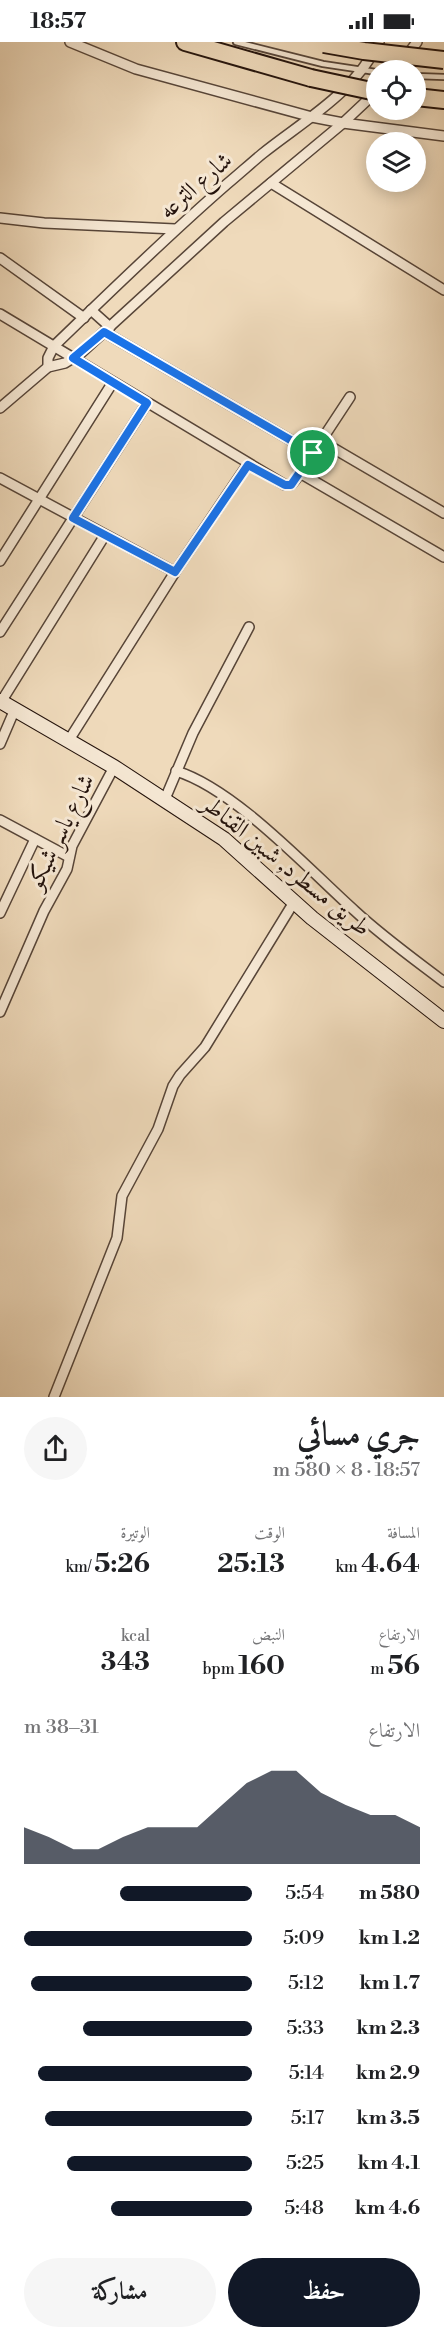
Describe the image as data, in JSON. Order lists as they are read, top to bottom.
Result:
{
  "streets": {
    "main road": ["طريق مسطرد, شبين القناطر"],
    "street": ["شارع الترعه", "شارع ياسر شيكو"]
  },
  "crossings": [
    ["شارع ياسر شيكو", "طريق مسطرد, شبين القناطر"]
  ],
  "page": {
    "status": "18:57",
    "heading": ["جري مسائي", "18:57 · 8 × 580 m"],
    "stats": [
      ["المسافة", "4.64 km"],
      ["الوقت", "25:13"],
      ["الوتيرة", "5:26 /km"],
      ["الارتفاع", "56 m"],
      ["النبض", "160 bpm"],
      ["kcal", "343"]
    ],
    "chart": ["الارتفاع", "31–38 m"],
    "list": [
      {
        "name": "580 m",
        "note": "5:54"
      },
      {
        "name": "1.2 km",
        "note": "5:09"
      },
      {
        "name": "1.7 km",
        "note": "5:12"
      },
      {
        "name": "2.3 km",
        "note": "5:33"
      },
      {
        "name": "2.9 km",
        "note": "5:14"
      },
      {
        "name": "3.5 km",
        "note": "5:17"
      },
      {
        "name": "4.1 km",
        "note": "5:25"
      },
      {
        "name": "4.6 km",
        "note": "5:48"
      }
    ],
    "buttons": ["حفظ", "مشاركة"]
  }
}
